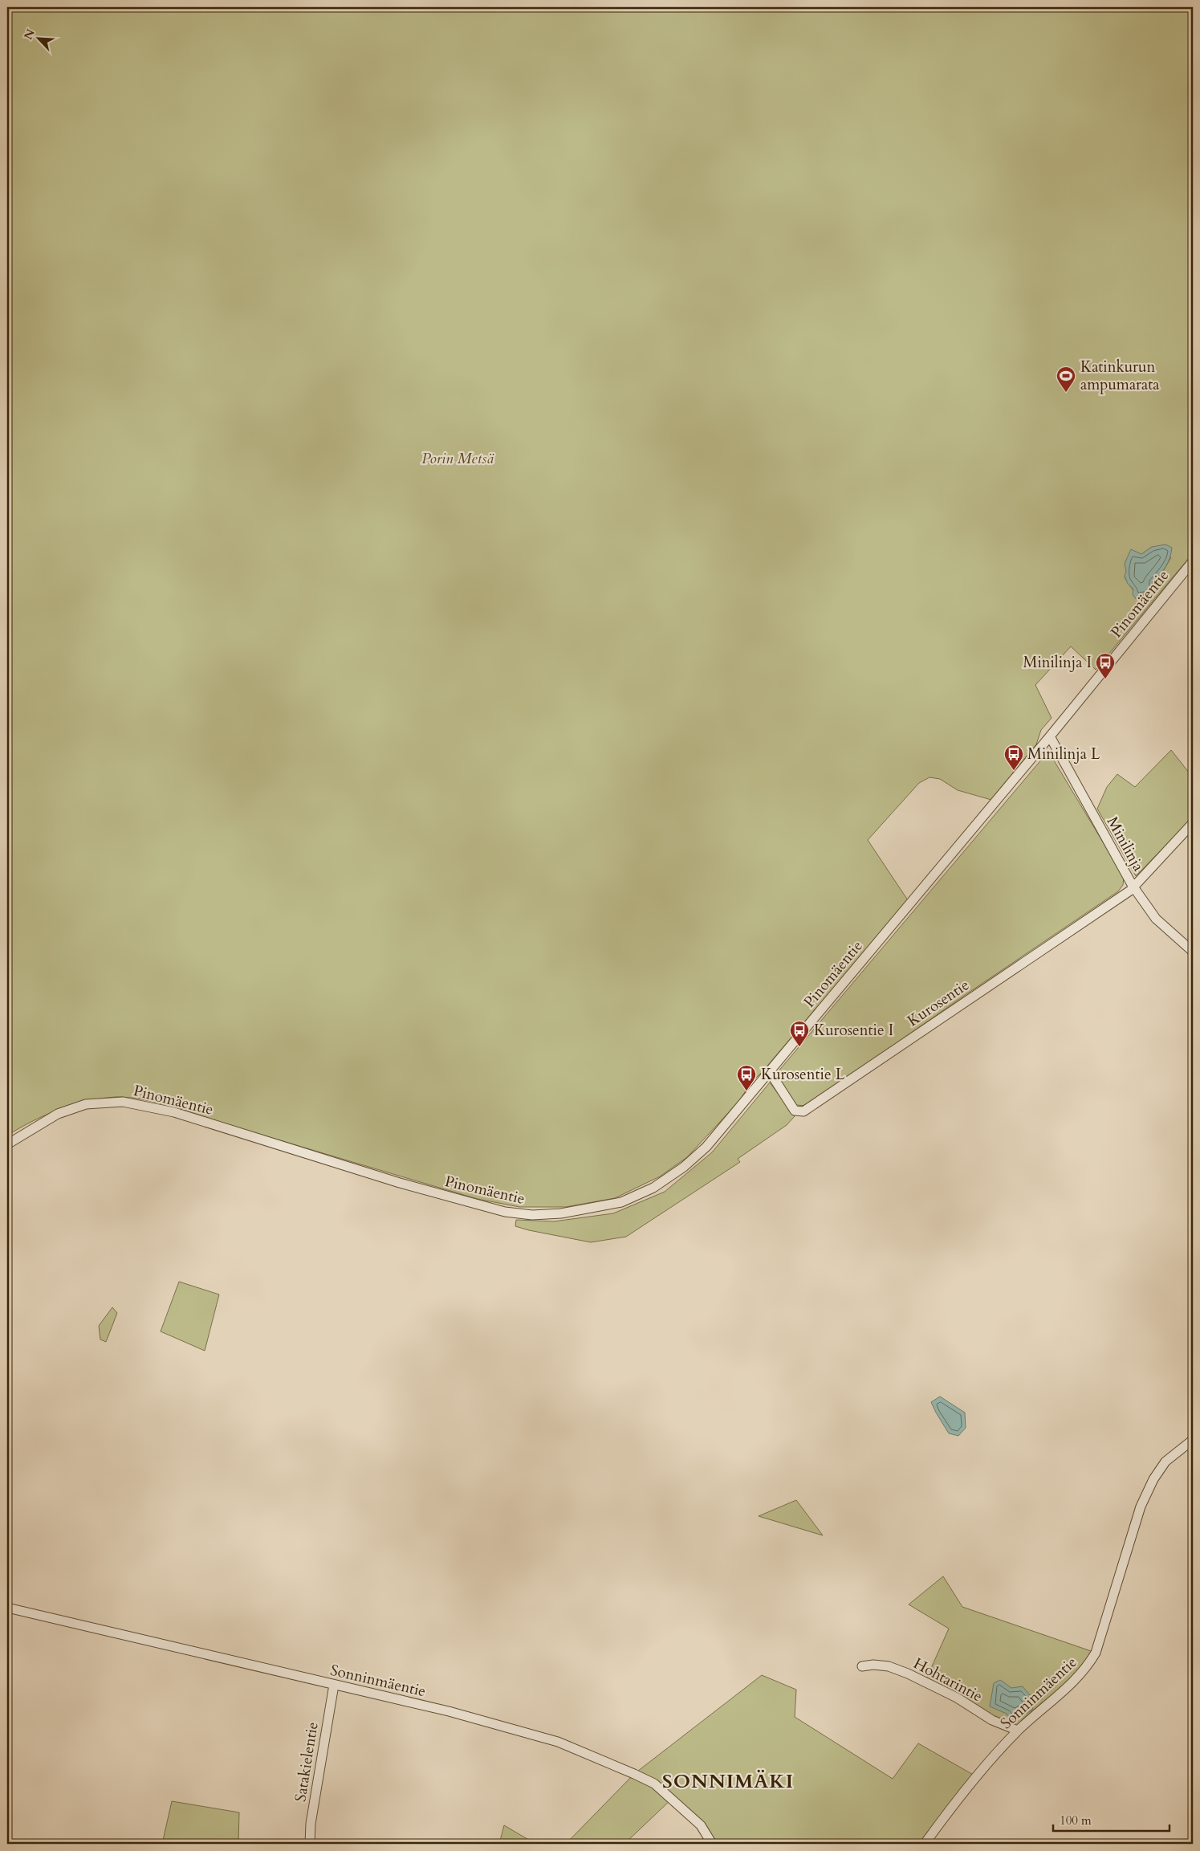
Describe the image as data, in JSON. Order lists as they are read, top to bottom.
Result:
{
  "streets": {
    "street": [
      "Pinomäentie",
      "Minilinja",
      "Kurosentie",
      "Hohtarintie",
      "Sonninmäentie",
      "Satakielentie"
    ]
  },
  "crossings": [
    ["Pinomäentie", "Minilinja"],
    ["Pinomäentie", "Kurosentie"],
    ["Minilinja", "Kurosentie"],
    ["Hohtarintie", "Sonninmäentie"],
    ["Sonninmäentie", "Satakielentie"]
  ],
  "districts": ["SONNIMÄKI"],
  "parks": ["Porin Metsä"],
  "places": {
    "sports": ["Katinkurun ampumarata"],
    "bus stop": [
      "Minilinja I",
      "Minilinja L",
      "Kurosentie I",
      "Kurosentie L"
    ]
  },
  "scale_bar": "100 m",
  "north": "top left"
}
